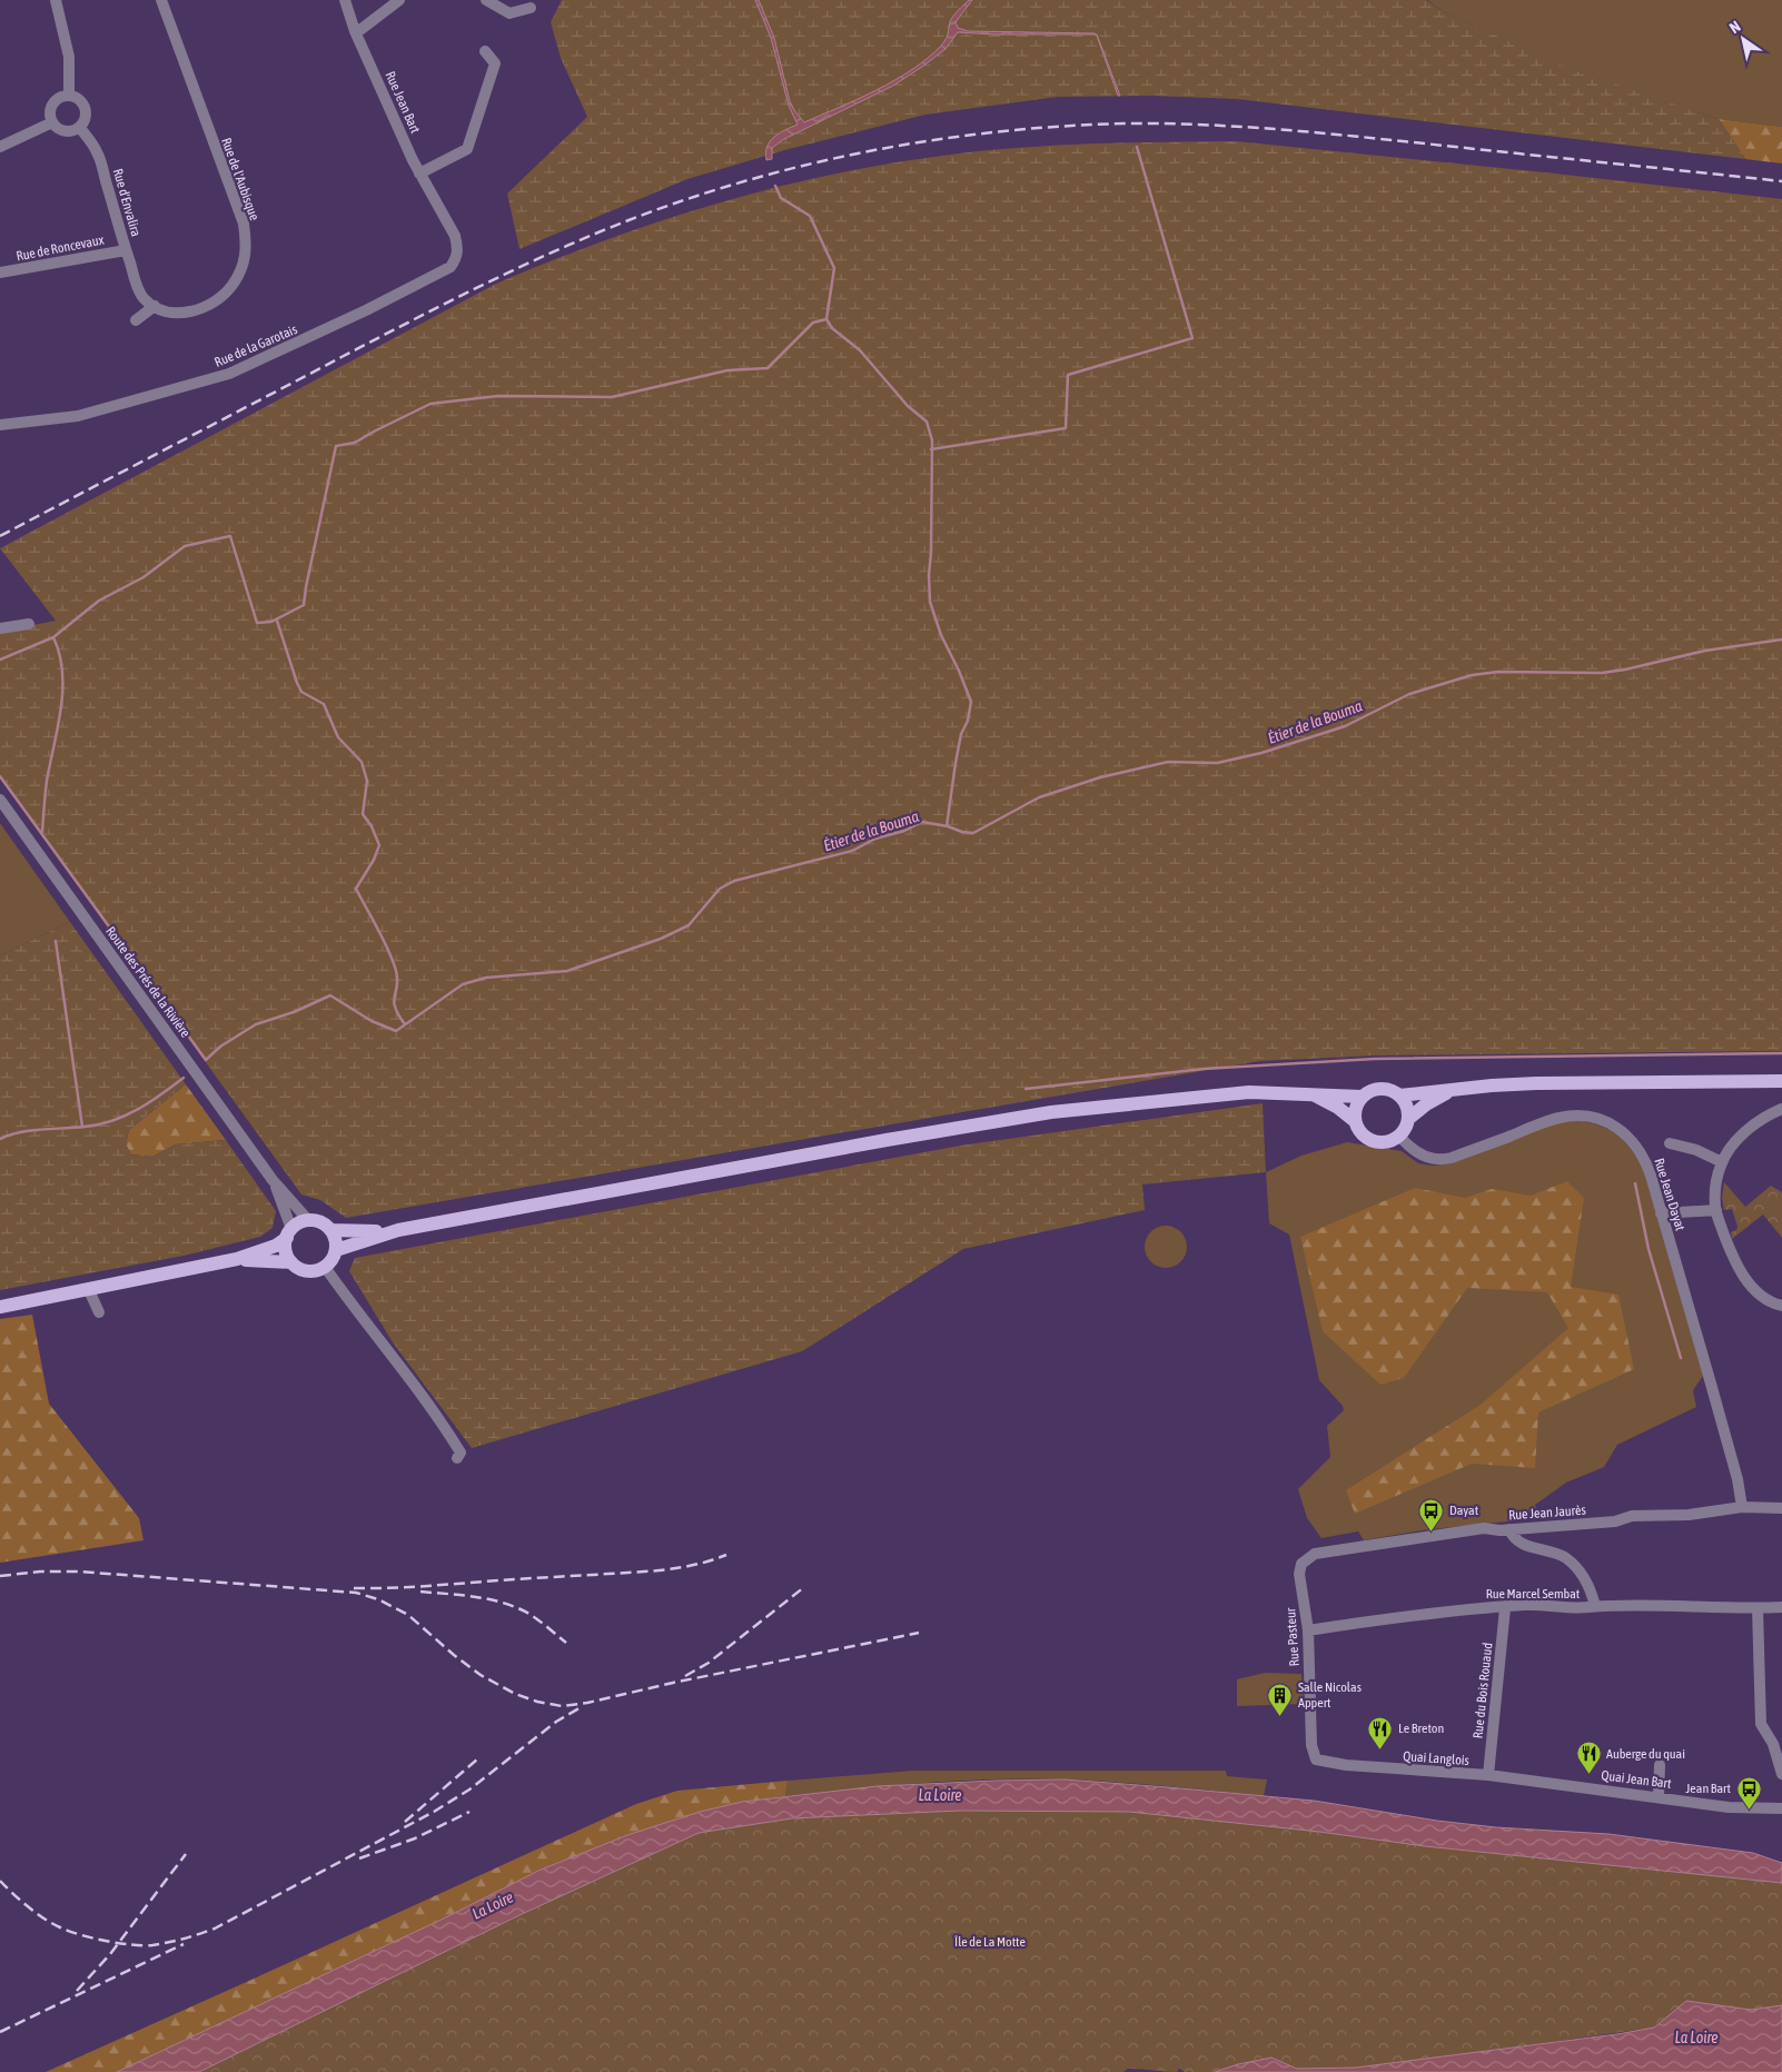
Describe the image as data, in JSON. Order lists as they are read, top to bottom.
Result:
{
  "streets": {
    "street": [
      "Rue Jean Bart",
      "Rue de l'Aubisque",
      "Rue d'Envalira",
      "Rue de Roncevaux",
      "Rue de la Garotais",
      "Route des Prés de la Rivière",
      "Rue Jean Dayat",
      "Rue Jean Jaurès",
      "Rue Marcel Sembat",
      "Rue Pasteur",
      "Rue du Bois Rouaud",
      "Quai Langlois",
      "Quai Jean Bart"
    ]
  },
  "crossings": [
    ["Rue Jean Bart", "Rue de la Garotais"],
    ["Rue de l'Aubisque", "Rue d'Envalira"],
    ["Rue d'Envalira", "Rue de Roncevaux"],
    ["Rue Jean Dayat", "Rue Jean Jaurès"],
    ["Rue Jean Jaurès", "Rue Pasteur"],
    ["Rue Marcel Sembat", "Rue Pasteur"],
    ["Rue Marcel Sembat", "Rue du Bois Rouaud"],
    ["Rue Pasteur", "Quai Langlois"],
    ["Rue du Bois Rouaud", "Quai Langlois"],
    ["Rue du Bois Rouaud", "Quai Jean Bart"],
    ["Quai Langlois", "Quai Jean Bart"]
  ],
  "water": ["Étier de la Bouma", "La Loire"],
  "parks": ["Île de La Motte"],
  "places": {
    "bus stop": ["Dayat", "Jean Bart"],
    "building": ["Salle Nicolas Appert"],
    "restaurant": ["Le Breton", "Auberge du quai"]
  },
  "north": "top left"
}
